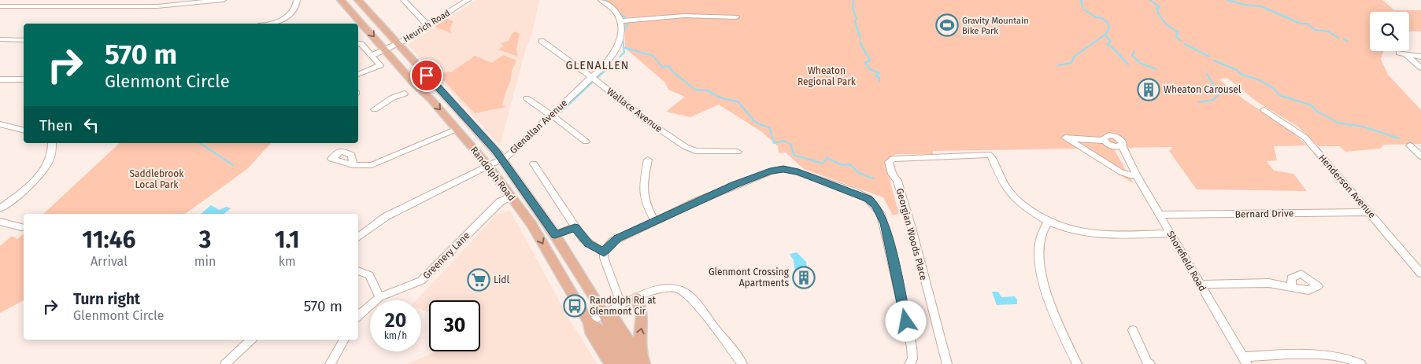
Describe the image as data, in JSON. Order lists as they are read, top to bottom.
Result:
{
  "streets": {
    "main road": ["Randolph Road"],
    "street": [
      "Heurich Road",
      "Wallace Avenue",
      "Glenallan Avenue",
      "Henderson Avenue",
      "Bernard Drive",
      "Georgian Woods Place",
      "Greenery Lane",
      "Shorefield Road"
    ]
  },
  "crossings": [
    ["Heurich Road", "Randolph Road"],
    ["Wallace Avenue", "Glenallan Avenue"],
    ["Glenallan Avenue", "Randolph Road"],
    ["Randolph Road", "Greenery Lane"],
    ["Henderson Avenue", "Bernard Drive"],
    ["Bernard Drive", "Shorefield Road"],
    ["Georgian Woods Place", "Shorefield Road"]
  ],
  "districts": ["GLENALLEN"],
  "parks": ["Wheaton Regional Park", "Saddlebrook Local Park"],
  "places": {
    "sports": ["Gravity Mountain Bike Park"],
    "building": ["Wheaton Carousel", "Glenmont Crossing Apartments"],
    "supermarket": ["Lidl"],
    "bus stop": ["Randolph Rd at Glenmont Cir"]
  },
  "page": {
    "turn": ["570 m", "Glenmont Circle"],
    "then": "Then",
    "eta": [
      "11:46",
      "Arrival",
      "3",
      "min",
      "1.1",
      "km"
    ],
    "list": [
      {
        "name": "Turn right",
        "note": "Glenmont Circle",
        "value": "570 m"
      }
    ],
    "speed": "20 km/h",
    "limit": "30"
  }
}
